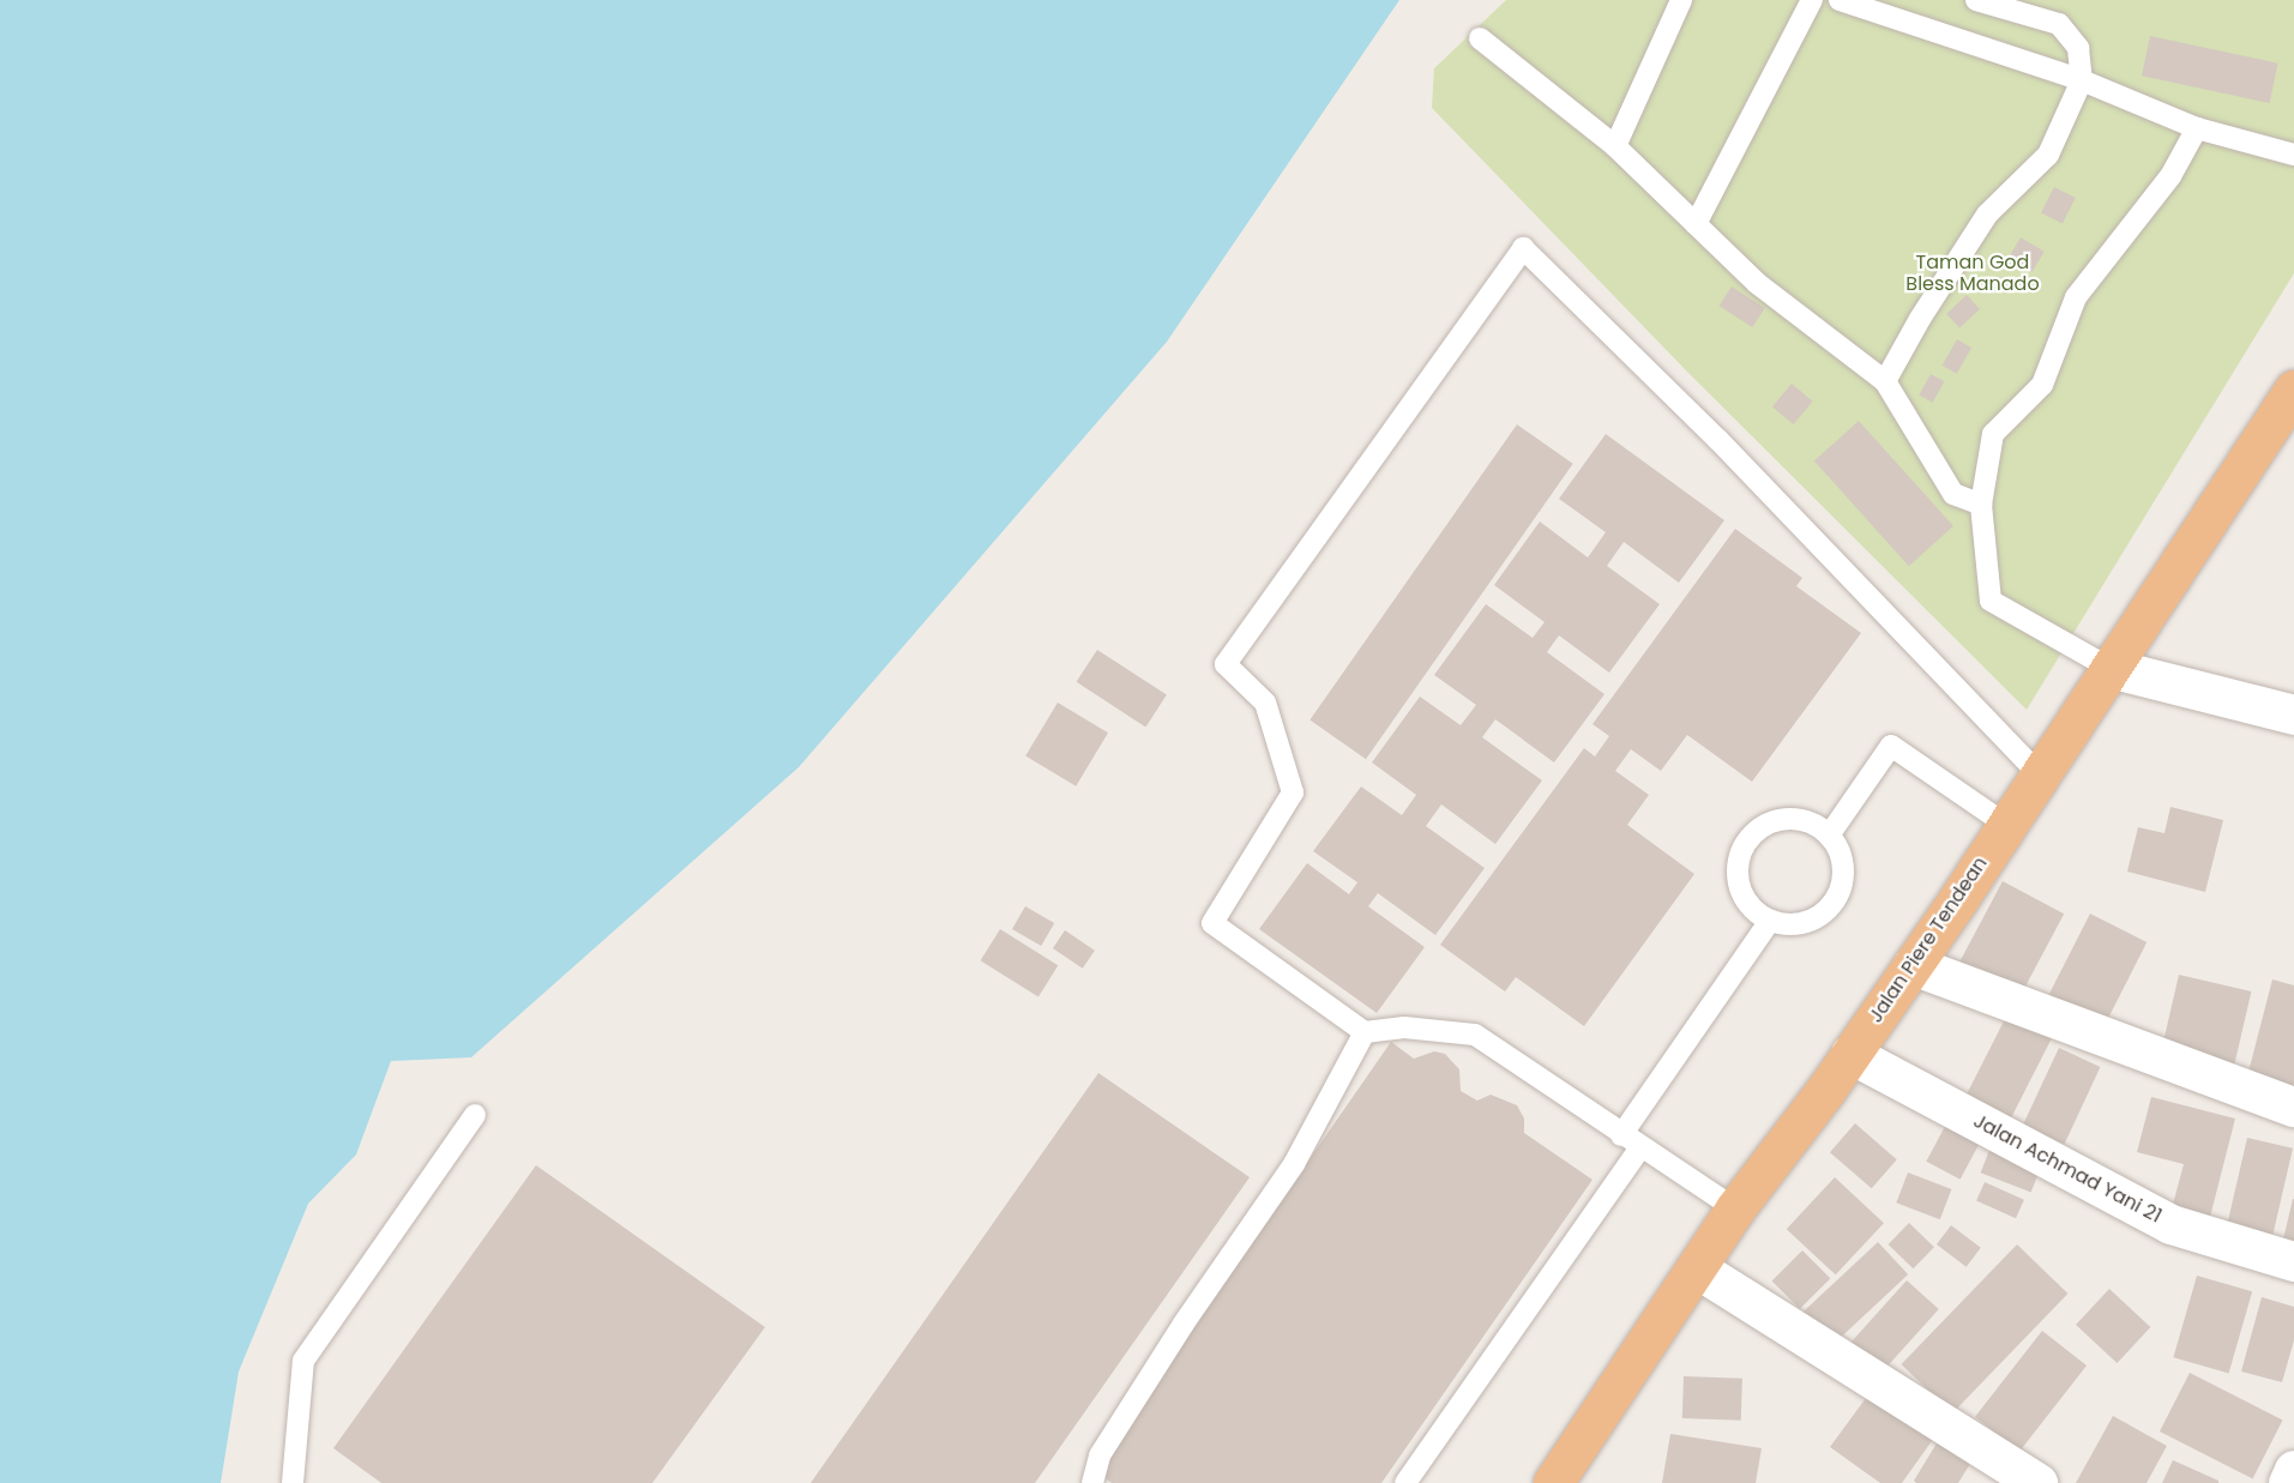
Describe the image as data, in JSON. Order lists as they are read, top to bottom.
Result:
{
  "streets": {
    "highway": ["Jalan Piere Tendean"],
    "street": ["Jalan Achmad Yani 21"]
  },
  "crossings": [
    ["Jalan Piere Tendean", "Jalan Achmad Yani 21"]
  ],
  "parks": ["Taman God Bless Manado"]
}
